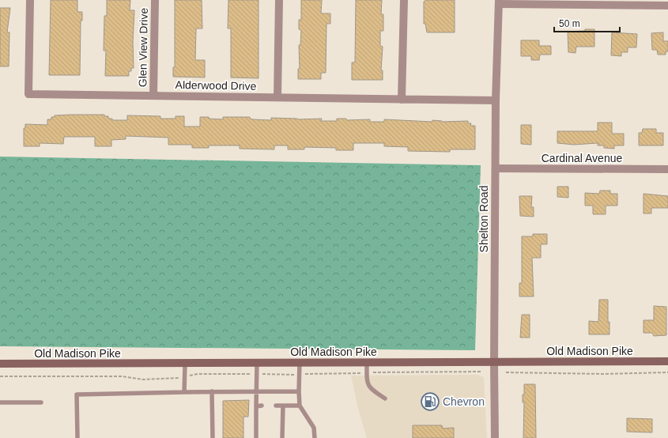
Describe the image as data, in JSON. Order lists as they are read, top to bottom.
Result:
{
  "streets": {
    "main road": ["Old Madison Pike"],
    "street": [
      "Glen View Drive",
      "Alderwood Drive",
      "Cardinal Avenue",
      "Shelton Road"
    ]
  },
  "crossings": [
    ["Glen View Drive", "Alderwood Drive"],
    ["Alderwood Drive", "Shelton Road"],
    ["Cardinal Avenue", "Shelton Road"],
    ["Shelton Road", "Old Madison Pike"]
  ],
  "places": {
    "fuel station": ["Chevron"]
  },
  "scale_bar": "50 m"
}
